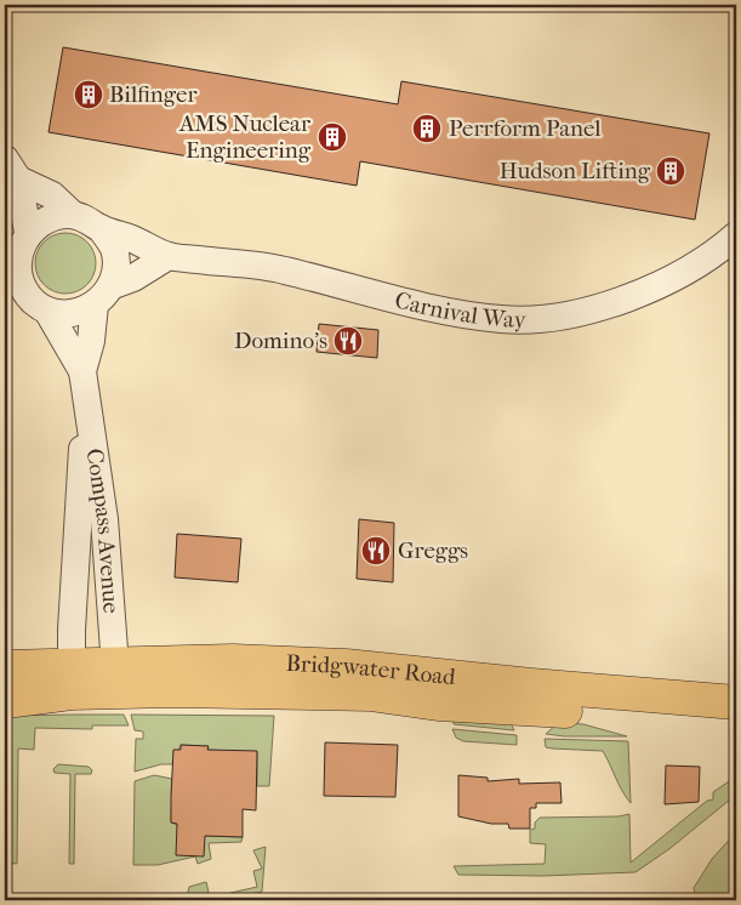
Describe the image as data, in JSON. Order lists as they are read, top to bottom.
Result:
{
  "streets": {
    "main road": ["Bridgwater Road"],
    "street": ["Carnival Way", "Compass Avenue"]
  },
  "crossings": [
    ["Carnival Way", "Compass Avenue"],
    ["Compass Avenue", "Bridgwater Road"]
  ],
  "places": {
    "building": [
      "Bilfinger",
      "Perrform Panel",
      "AMS Nuclear Engineering",
      "Hudson Lifting"
    ],
    "restaurant": ["Domino's", "Greggs"]
  }
}
